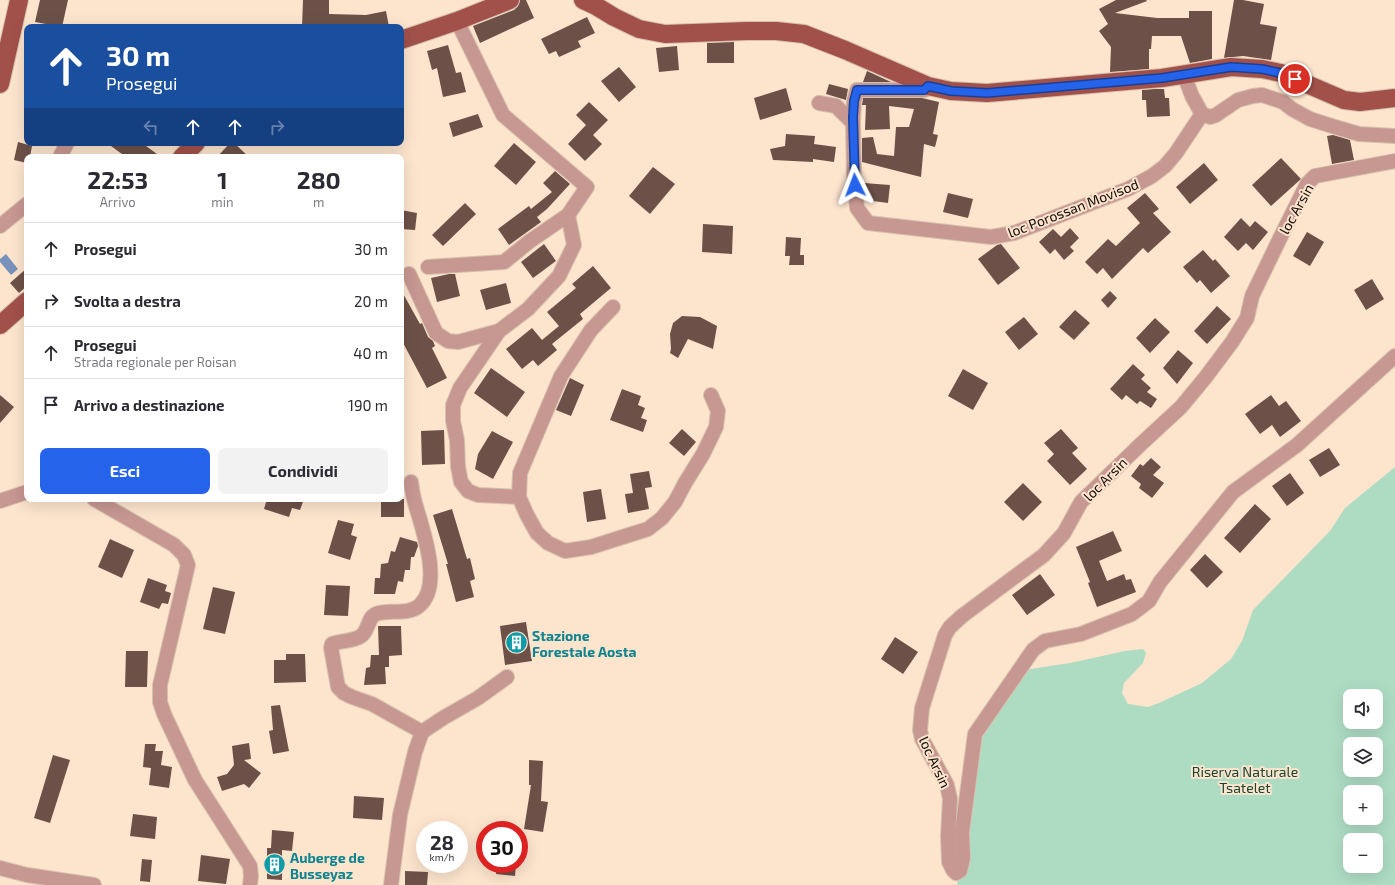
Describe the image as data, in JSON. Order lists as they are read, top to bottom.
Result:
{
  "streets": {
    "street": ["loc Porossan Movisod", "loc Arsin"]
  },
  "parks": ["Riserva Naturale Tsatelet"],
  "places": {
    "building": ["Stazione Forestale Aosta", "Auberge de Busseyaz"]
  },
  "page": {
    "turn": ["30 m", "Prosegui"],
    "eta": [
      "22:53",
      "Arrivo",
      "1",
      "min",
      "280",
      "m"
    ],
    "list": [
      {
        "name": "Prosegui",
        "value": "30 m"
      },
      {
        "name": "Svolta a destra",
        "value": "20 m"
      },
      {
        "name": "Prosegui",
        "note": "Strada regionale per Roisan",
        "value": "40 m"
      },
      {
        "name": "Arrivo a destinazione",
        "value": "190 m"
      }
    ],
    "buttons": ["Esci", "Condividi"],
    "map_buttons": ["+", "−"],
    "speed": "28 km/h",
    "limit": "30"
  }
}
